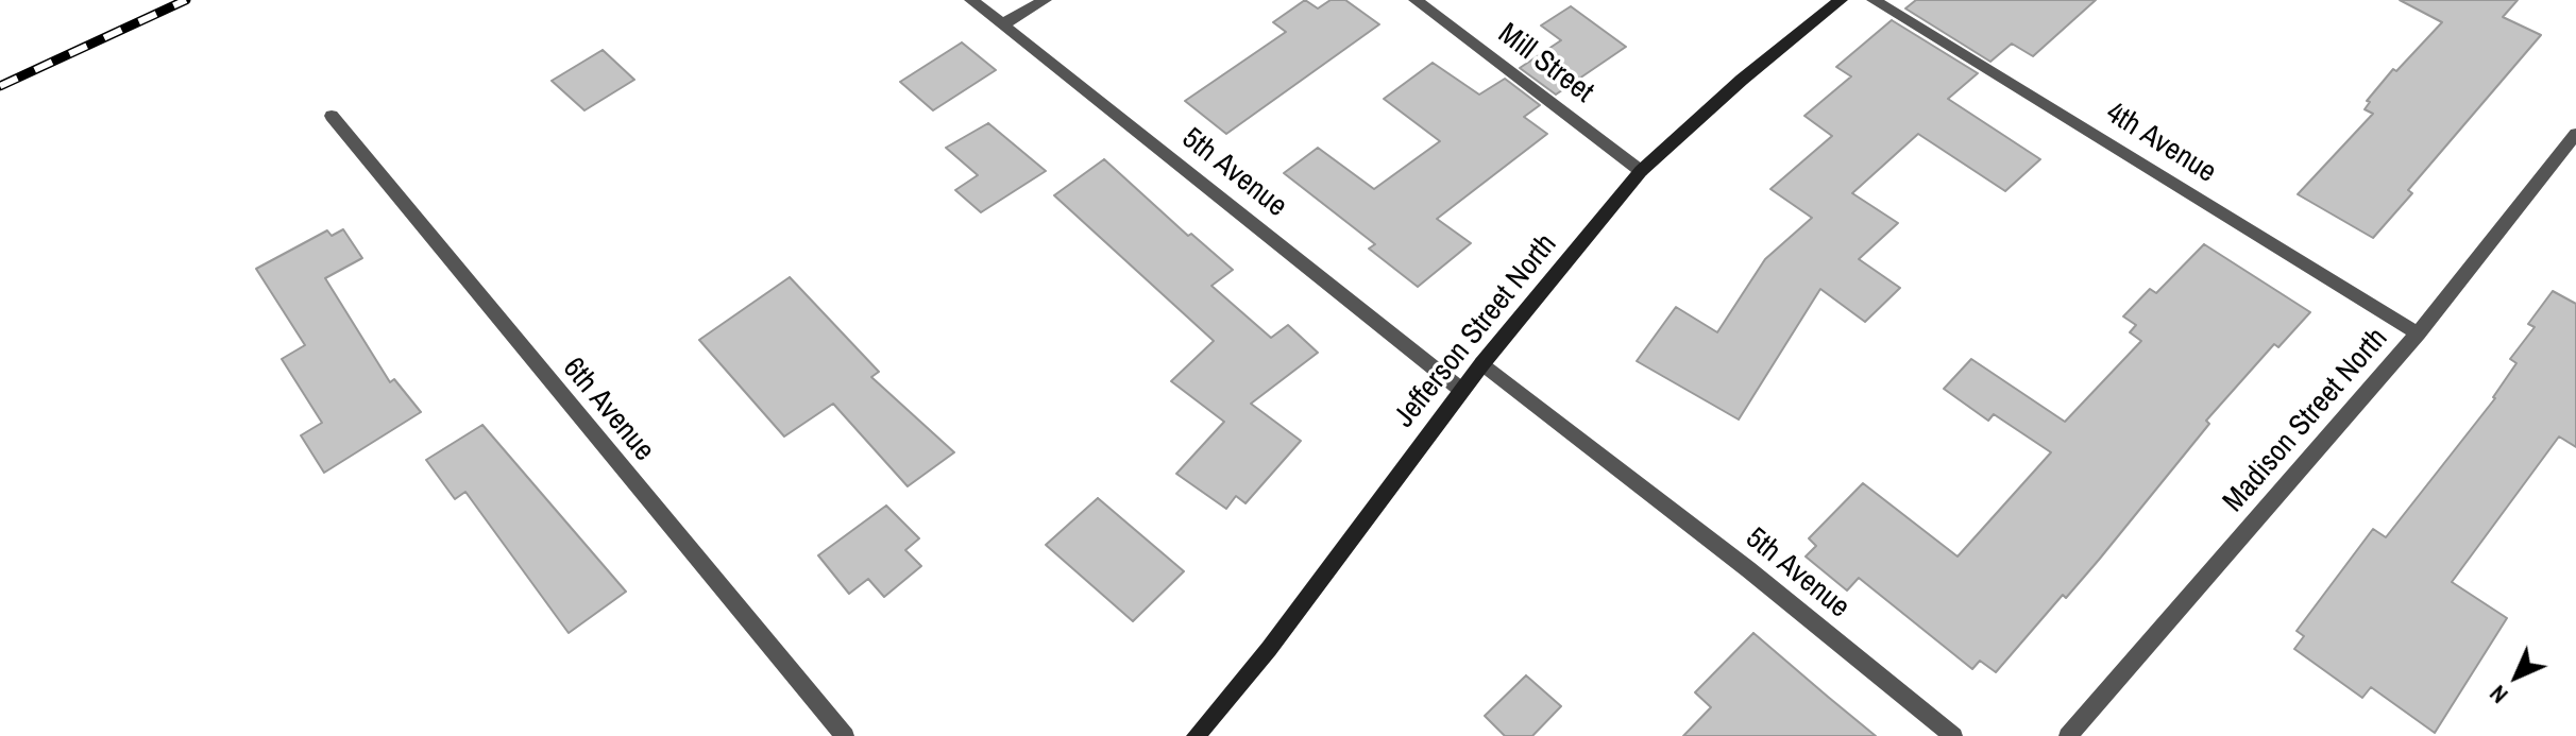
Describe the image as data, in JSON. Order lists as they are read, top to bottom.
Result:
{
  "streets": {
    "main road": ["Jefferson Street North"],
    "street": [
      "Mill Street",
      "4th Avenue",
      "5th Avenue",
      "6th Avenue",
      "Madison Street North"
    ]
  },
  "crossings": [
    ["Mill Street", "Jefferson Street North"],
    ["4th Avenue", "Madison Street North"],
    ["5th Avenue", "Jefferson Street North"]
  ],
  "north": "bottom left"
}
